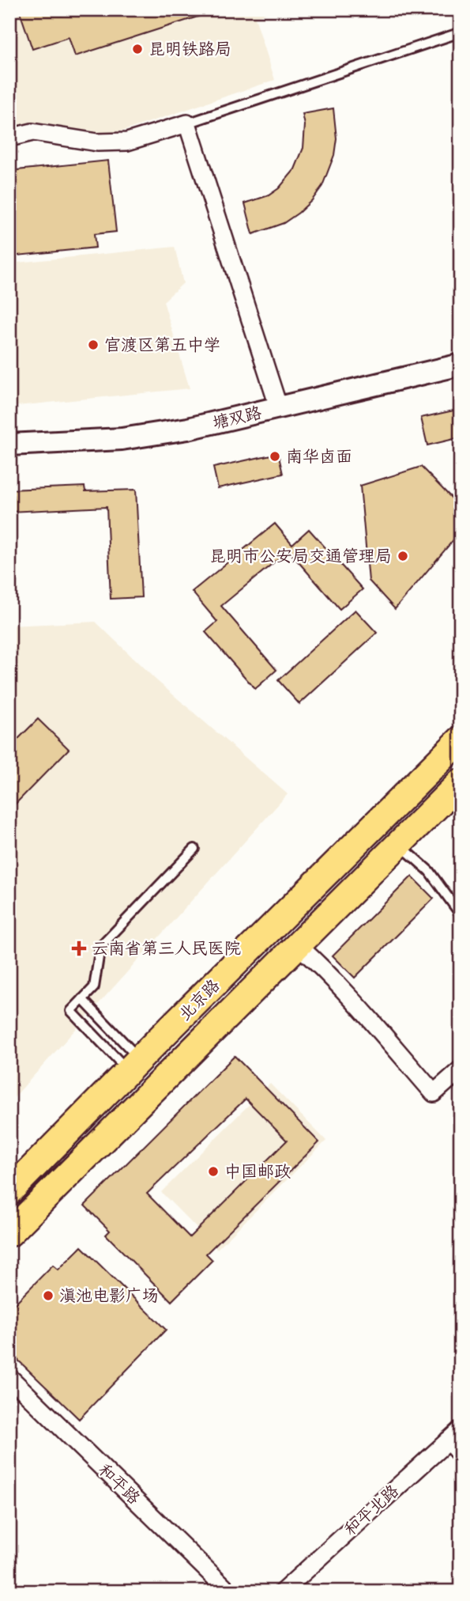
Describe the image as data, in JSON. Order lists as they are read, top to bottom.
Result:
{
  "streets": {
    "main road": ["北京路"],
    "street": ["塘双路", "和平路", "和平北路"]
  },
  "places": {
    "other": [
      "昆明铁路局",
      "官渡区第五中学",
      "南华卤面",
      "昆明市公安局交通管理局",
      "中国邮政",
      "滇池电影广场"
    ],
    "health": ["云南省第三人民医院"]
  }
}
